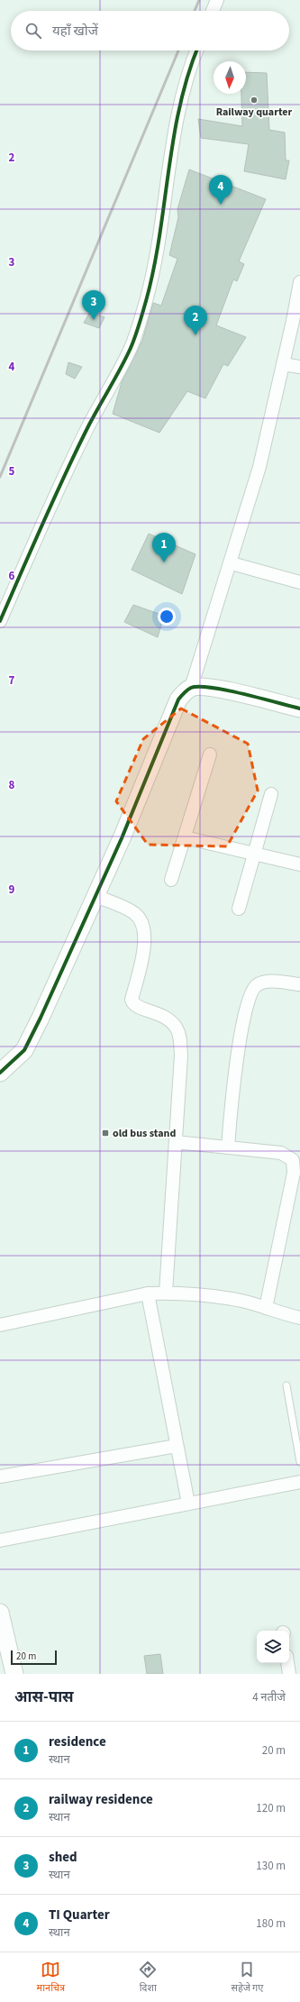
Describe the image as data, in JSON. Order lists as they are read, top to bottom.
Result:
{
  "places": {
    "other": ["Railway quarter"],
    "transit": ["old bus stand"]
  },
  "scale_bar": "20 m",
  "north": "bottom",
  "page": {
    "search": "यहाँ खोजें",
    "pins": [
      "4",
      "3",
      "2",
      "1"
    ],
    "scale": "20 m",
    "heading": ["आस-पास", "4 नतीजे"],
    "list": [
      {
        "mark": "1",
        "name": "residence",
        "note": "स्थान",
        "value": "20 m"
      },
      {
        "mark": "2",
        "name": "railway residence",
        "note": "स्थान",
        "value": "120 m"
      },
      {
        "mark": "3",
        "name": "shed",
        "note": "स्थान",
        "value": "130 m"
      },
      {
        "mark": "4",
        "name": "TI Quarter",
        "note": "स्थान",
        "value": "180 m"
      }
    ],
    "nav": ["मानचित्र", "दिशा", "सहेजे गए"]
  },
  "grid": {
    "rows": [
      "2",
      "3",
      "4",
      "5",
      "6",
      "7",
      "8",
      "9"
    ]
  }
}
